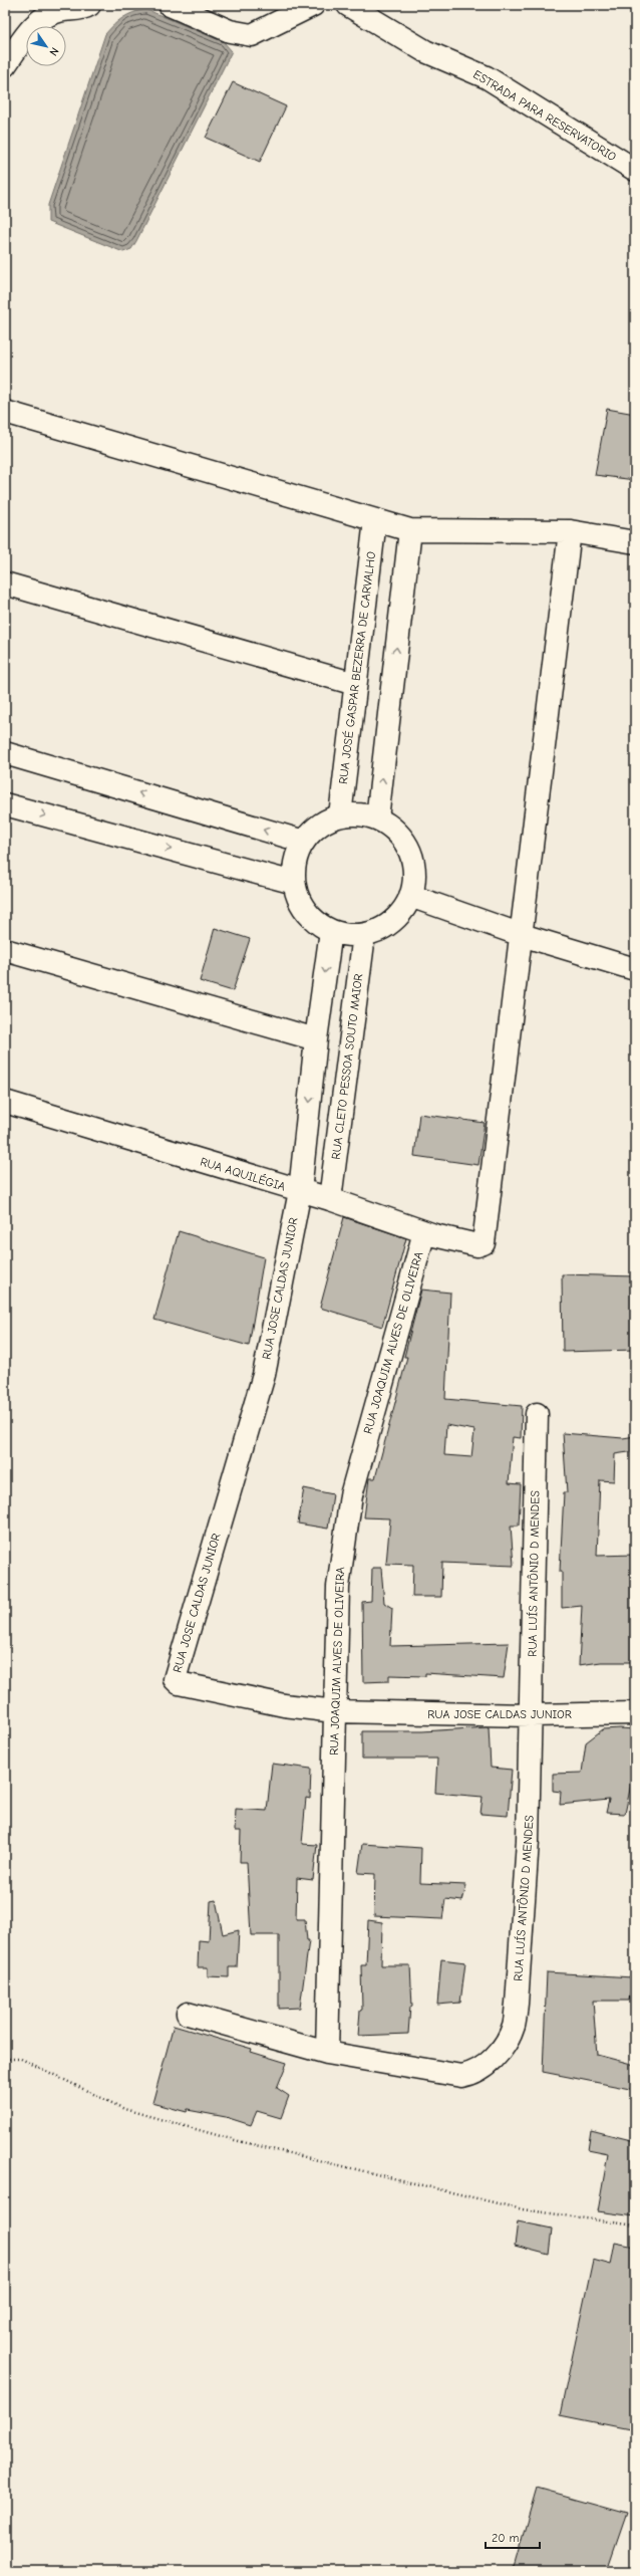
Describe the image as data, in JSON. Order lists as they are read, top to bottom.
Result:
{
  "streets": {
    "street": [
      "ESTRADA PARA RESERVATORIO",
      "RUA JOSÉ GASPAR BEZERRA DE CARVALHO",
      "RUA CLETO PESSOA SOUTO MAIOR",
      "RUA AQUILÉGIA",
      "RUA JOSE CALDAS JUNIOR",
      "RUA JOAQUIM ALVES DE OLIVEIRA",
      "RUA LUÍS ANTÔNIO D MENDES"
    ]
  },
  "crossings": [
    ["RUA JOSÉ GASPAR BEZERRA DE CARVALHO", "RUA CLETO PESSOA SOUTO MAIOR"],
    ["RUA CLETO PESSOA SOUTO MAIOR", "RUA AQUILÉGIA"],
    ["RUA AQUILÉGIA", "RUA JOSE CALDAS JUNIOR"],
    ["RUA AQUILÉGIA", "RUA JOAQUIM ALVES DE OLIVEIRA"],
    ["RUA JOSE CALDAS JUNIOR", "RUA JOAQUIM ALVES DE OLIVEIRA"],
    ["RUA JOSE CALDAS JUNIOR", "RUA LUÍS ANTÔNIO D MENDES"],
    ["RUA JOAQUIM ALVES DE OLIVEIRA", "RUA LUÍS ANTÔNIO D MENDES"]
  ],
  "scale_bar": "20 m",
  "north": "bottom right"
}
